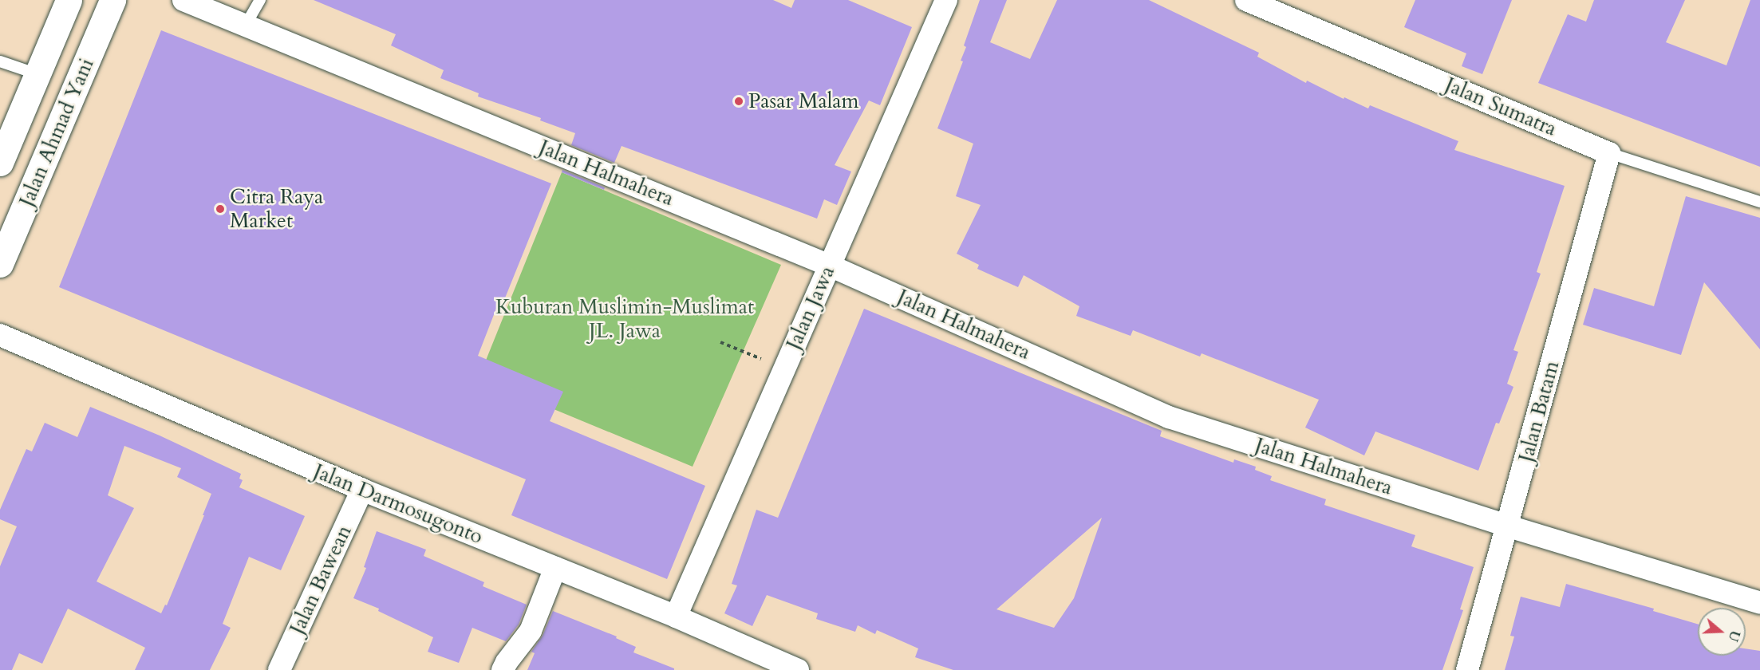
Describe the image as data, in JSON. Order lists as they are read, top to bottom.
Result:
{
  "streets": {
    "main road": ["Jalan Ahmad Yani"],
    "street": [
      "Jalan Sumatra",
      "Jalan Halmahera",
      "Jalan Jawa",
      "Jalan Batam",
      "Jalan Darmosugonto",
      "Jalan Bawean"
    ]
  },
  "crossings": [
    ["Jalan Sumatra", "Jalan Batam"],
    ["Jalan Halmahera", "Jalan Jawa"],
    ["Jalan Halmahera", "Jalan Batam"],
    ["Jalan Jawa", "Jalan Darmosugonto"],
    ["Jalan Darmosugonto", "Jalan Bawean"]
  ],
  "parks": ["Kuburan Muslimin-Muslimat JL. Jawa"],
  "places": ["Pasar Malam", "Citra Raya Market"],
  "north": "right"
}
